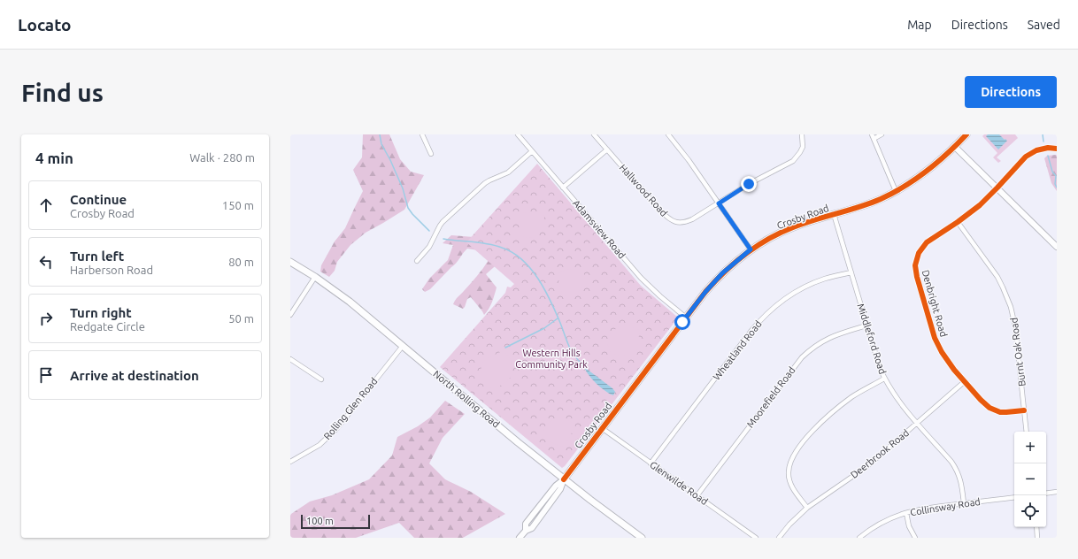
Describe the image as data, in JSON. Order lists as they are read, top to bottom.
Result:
{
  "streets": {
    "main road": ["Crosby Road", "North Rolling Road"],
    "street": [
      "Hallwood Road",
      "Adamsview Road",
      "Denbright Road",
      "Middleford Road",
      "Wheatland Road",
      "Burnt Oak Road",
      "Moorefield Road",
      "Rolling Glen Road",
      "Deerbrook Road",
      "Glenwilde Road",
      "Collinsway Road"
    ]
  },
  "crossings": [
    ["Crosby Road", "Adamsview Road"],
    ["Crosby Road", "Middleford Road"],
    ["Crosby Road", "North Rolling Road"],
    ["Crosby Road", "Glenwilde Road"],
    ["Denbright Road", "Burnt Oak Road"],
    ["Denbright Road", "Deerbrook Road"],
    ["Middleford Road", "Wheatland Road"],
    ["Middleford Road", "Moorefield Road"],
    ["Middleford Road", "Deerbrook Road"],
    ["Middleford Road", "Collinsway Road"],
    ["Wheatland Road", "Glenwilde Road"],
    ["Moorefield Road", "Glenwilde Road"],
    ["North Rolling Road", "Rolling Glen Road"]
  ],
  "parks": ["Western Hills Community Park"],
  "scale_bar": "100 m",
  "page": {
    "header": "Locato",
    "nav": ["Map", "Directions", "Saved"],
    "buttons": "Directions",
    "title": "Find us",
    "heading": ["4 min", "Walk · 280 m"],
    "list": [
      ["Continue", "Crosby Road", "150 m"],
      ["Turn left", "Harberson Road", "80 m"],
      ["Turn right", "Redgate Circle", "50 m"],
      "Arrive at destination"
    ],
    "map_buttons": ["+", "−"],
    "scale": "100 m"
  }
}
